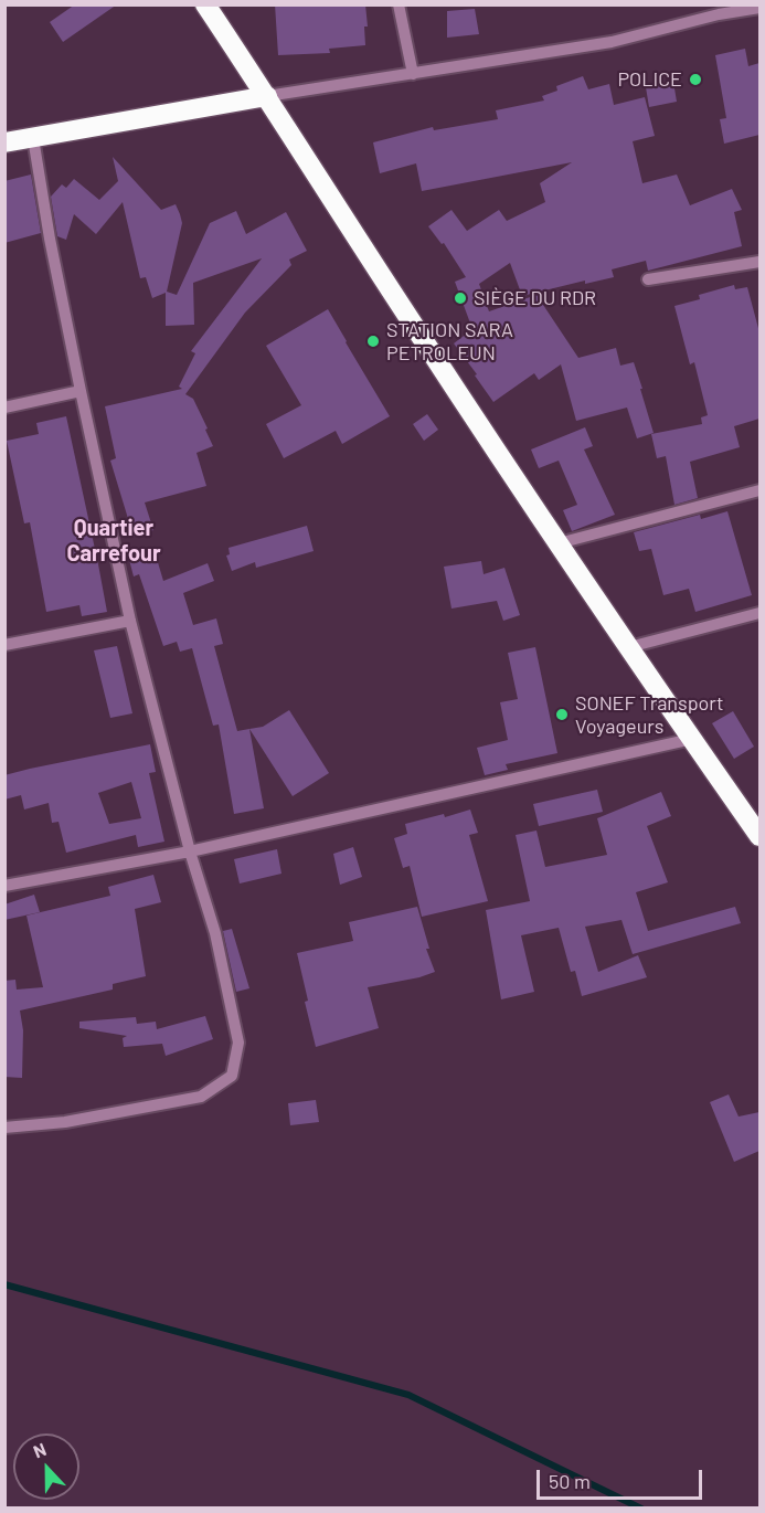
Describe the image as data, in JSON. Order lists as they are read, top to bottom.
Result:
{
  "districts": ["Quartier Carrefour"],
  "places": [
    "POLICE",
    "SIÈGE DU RDR",
    "STATION SARA PETROLEUN",
    "SONEF Transport Voyageurs"
  ],
  "scale_bar": "50 m",
  "north": "top"
}
